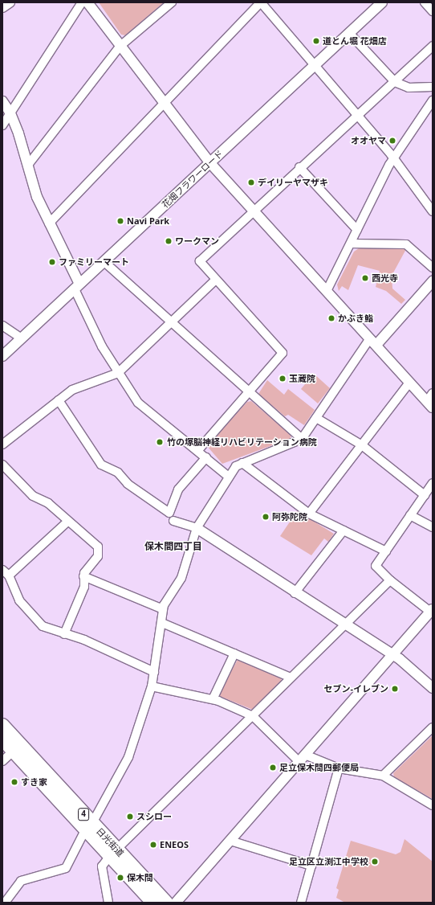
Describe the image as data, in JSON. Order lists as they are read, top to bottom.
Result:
{
  "streets": {
    "highway": ["4", "日光街道"],
    "street": ["花畑フラワーロード"]
  },
  "districts": ["保木間四丁目"],
  "places": [
    "道とん堀 花畑店",
    "オオヤマ",
    "デイリーヤマザキ",
    "Navi Park",
    "ワークマン",
    "ファミリーマート",
    "西光寺",
    "かぶき鮨",
    "玉蔵院",
    "竹の塚脳神経リハビリテーション病院",
    "阿弥陀院",
    "セブン-イレブン",
    "足立保木間四郵便局",
    "すき家",
    "スシロー",
    "ENEOS",
    "足立区立渕江中学校",
    "保木間"
  ]
}
